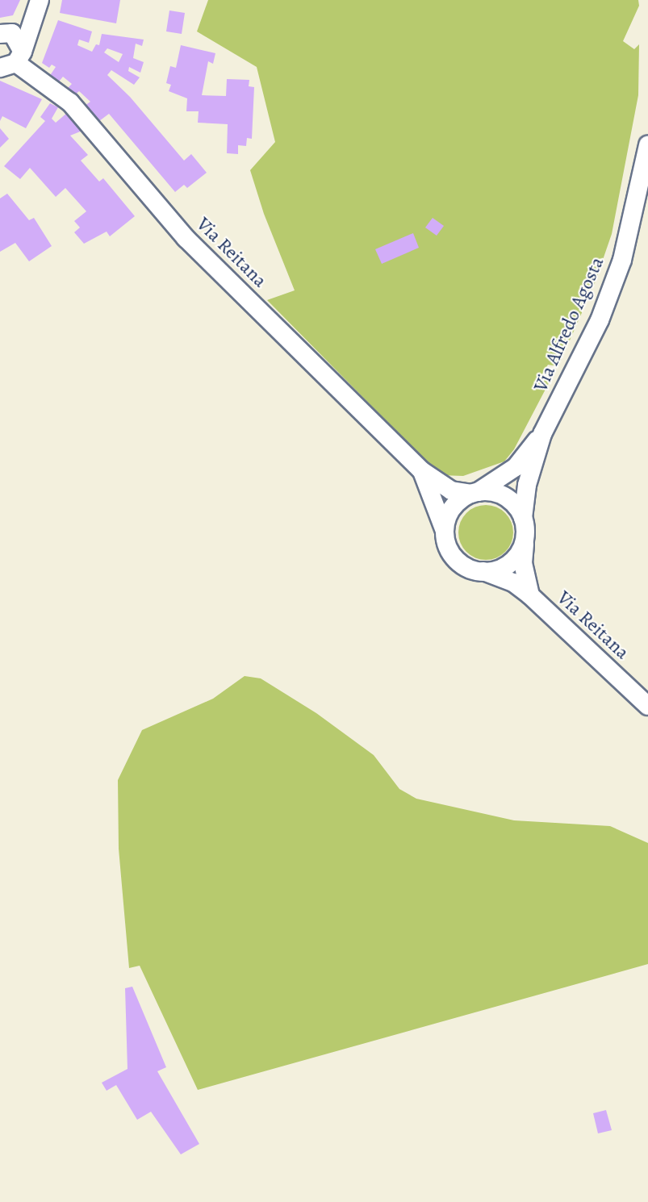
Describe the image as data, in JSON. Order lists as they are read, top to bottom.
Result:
{
  "streets": {
    "street": ["Via Reitana", "Via Alfredo Agosta"]
  },
  "crossings": [
    ["Via Reitana", "Via Alfredo Agosta"]
  ]
}
